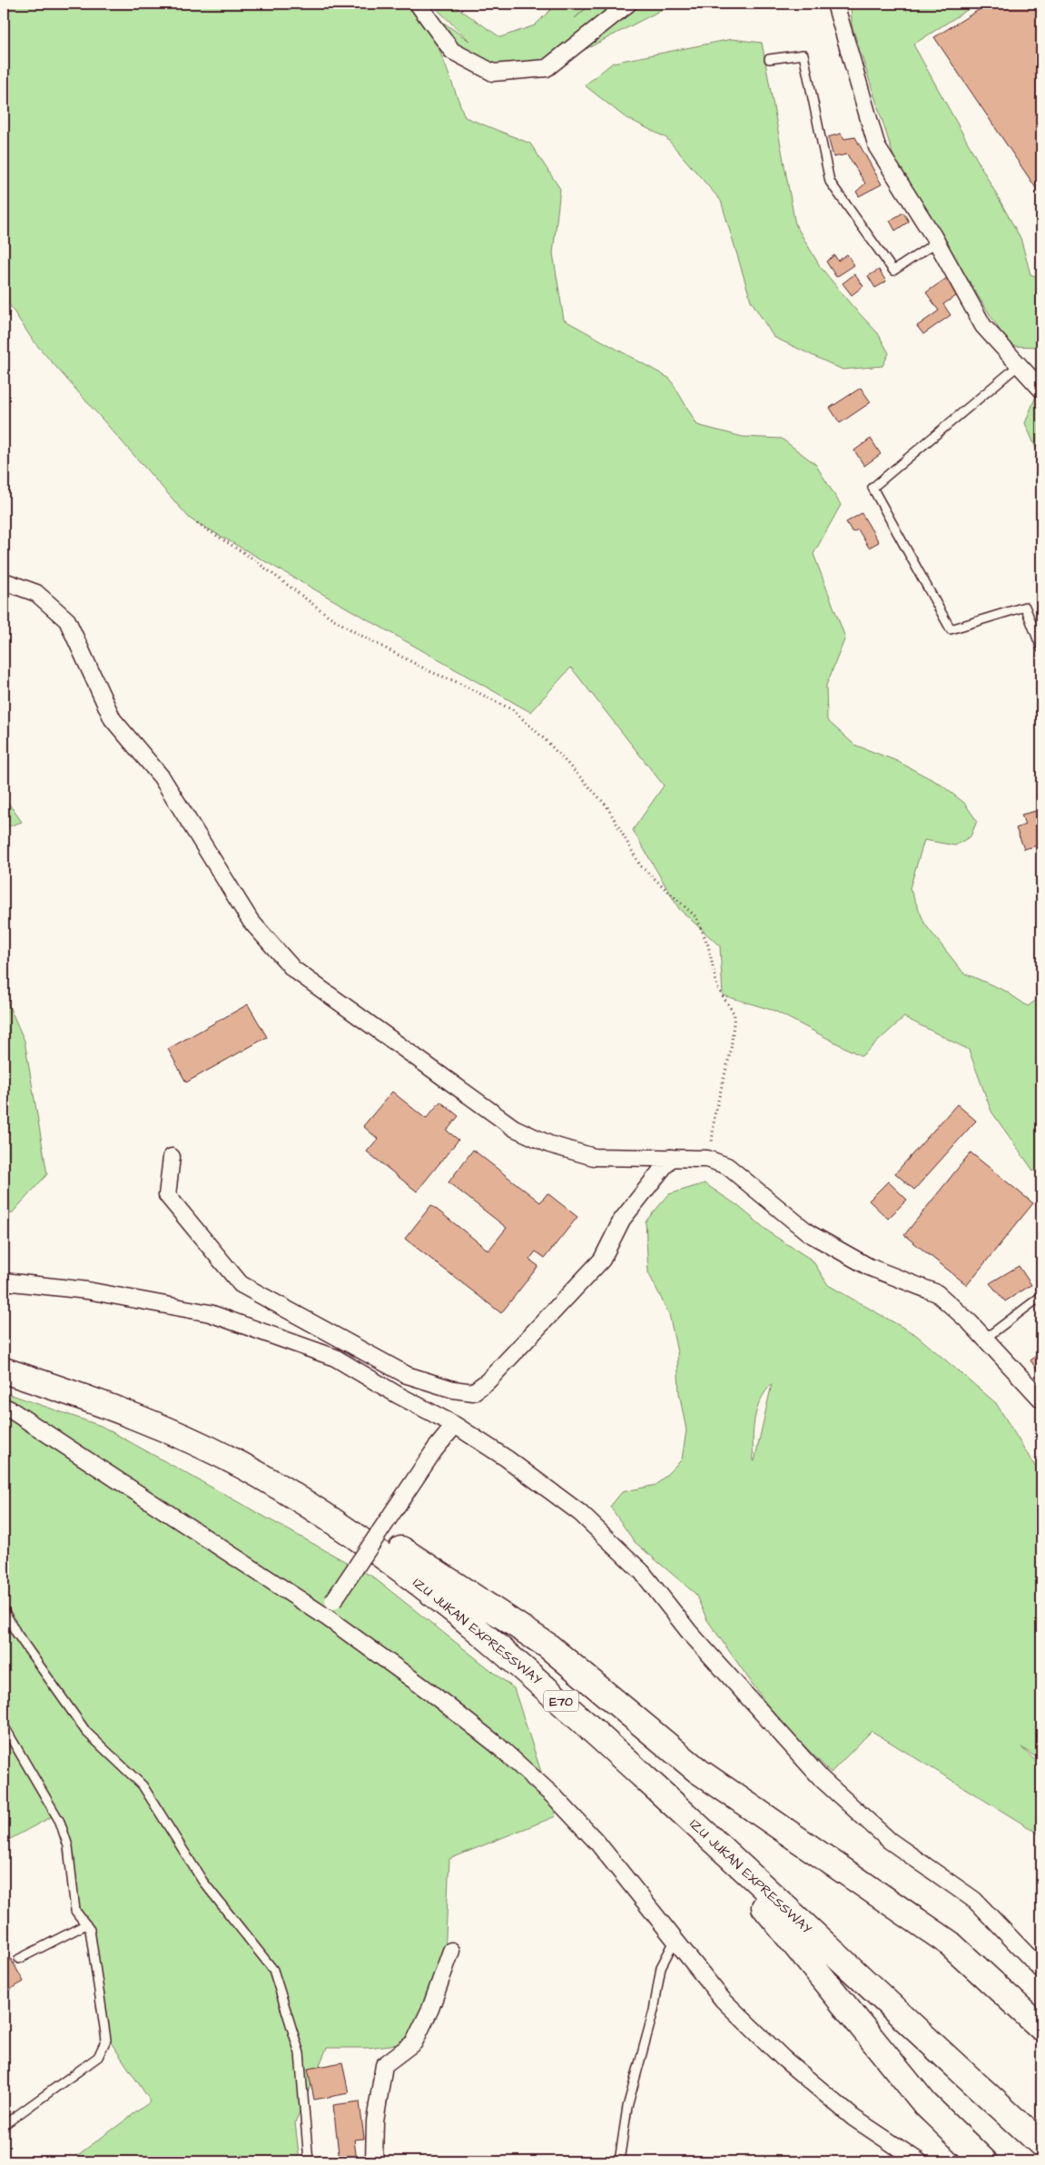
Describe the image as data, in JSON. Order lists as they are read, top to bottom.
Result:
{
  "streets": {
    "highway": ["IZU JUKAN EXPRESSWAY", "E70"]
  }
}
